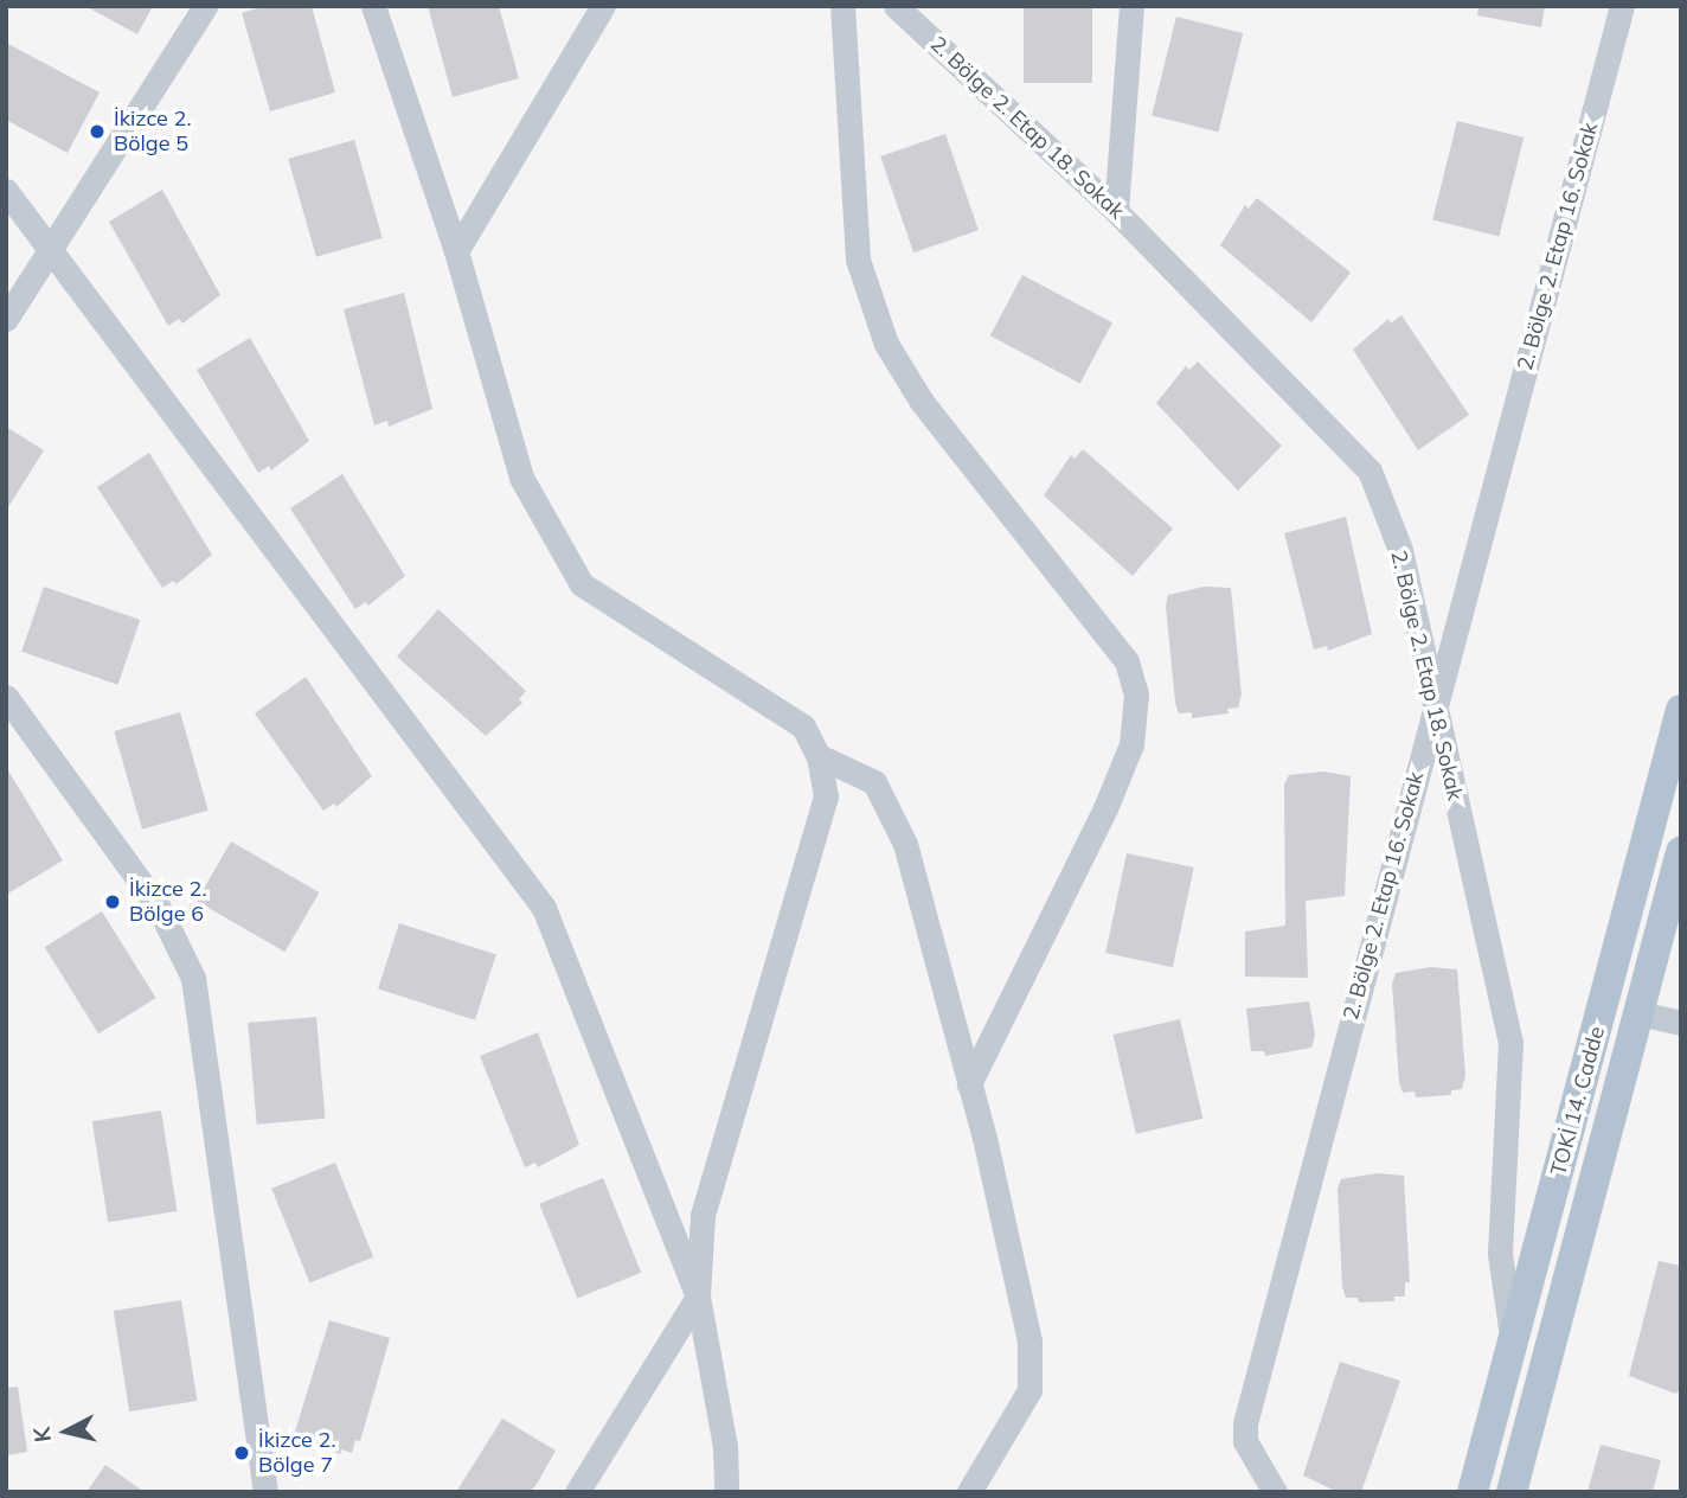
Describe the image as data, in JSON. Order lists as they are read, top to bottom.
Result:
{
  "streets": {
    "main road": ["TOKİ 14. Cadde"],
    "street": ["2. Bölge 2. Etap 18. Sokak", "2. Bölge 2. Etap 16. Sokak"]
  },
  "crossings": [
    ["2. Bölge 2. Etap 18. Sokak", "2. Bölge 2. Etap 16. Sokak"],
    ["2. Bölge 2. Etap 18. Sokak", "TOKİ 14. Cadde"]
  ],
  "places": ["İkizce 2. Bölge 5", "İkizce 2. Bölge 6", "İkizce 2. Bölge 7"],
  "north": "left"
}
